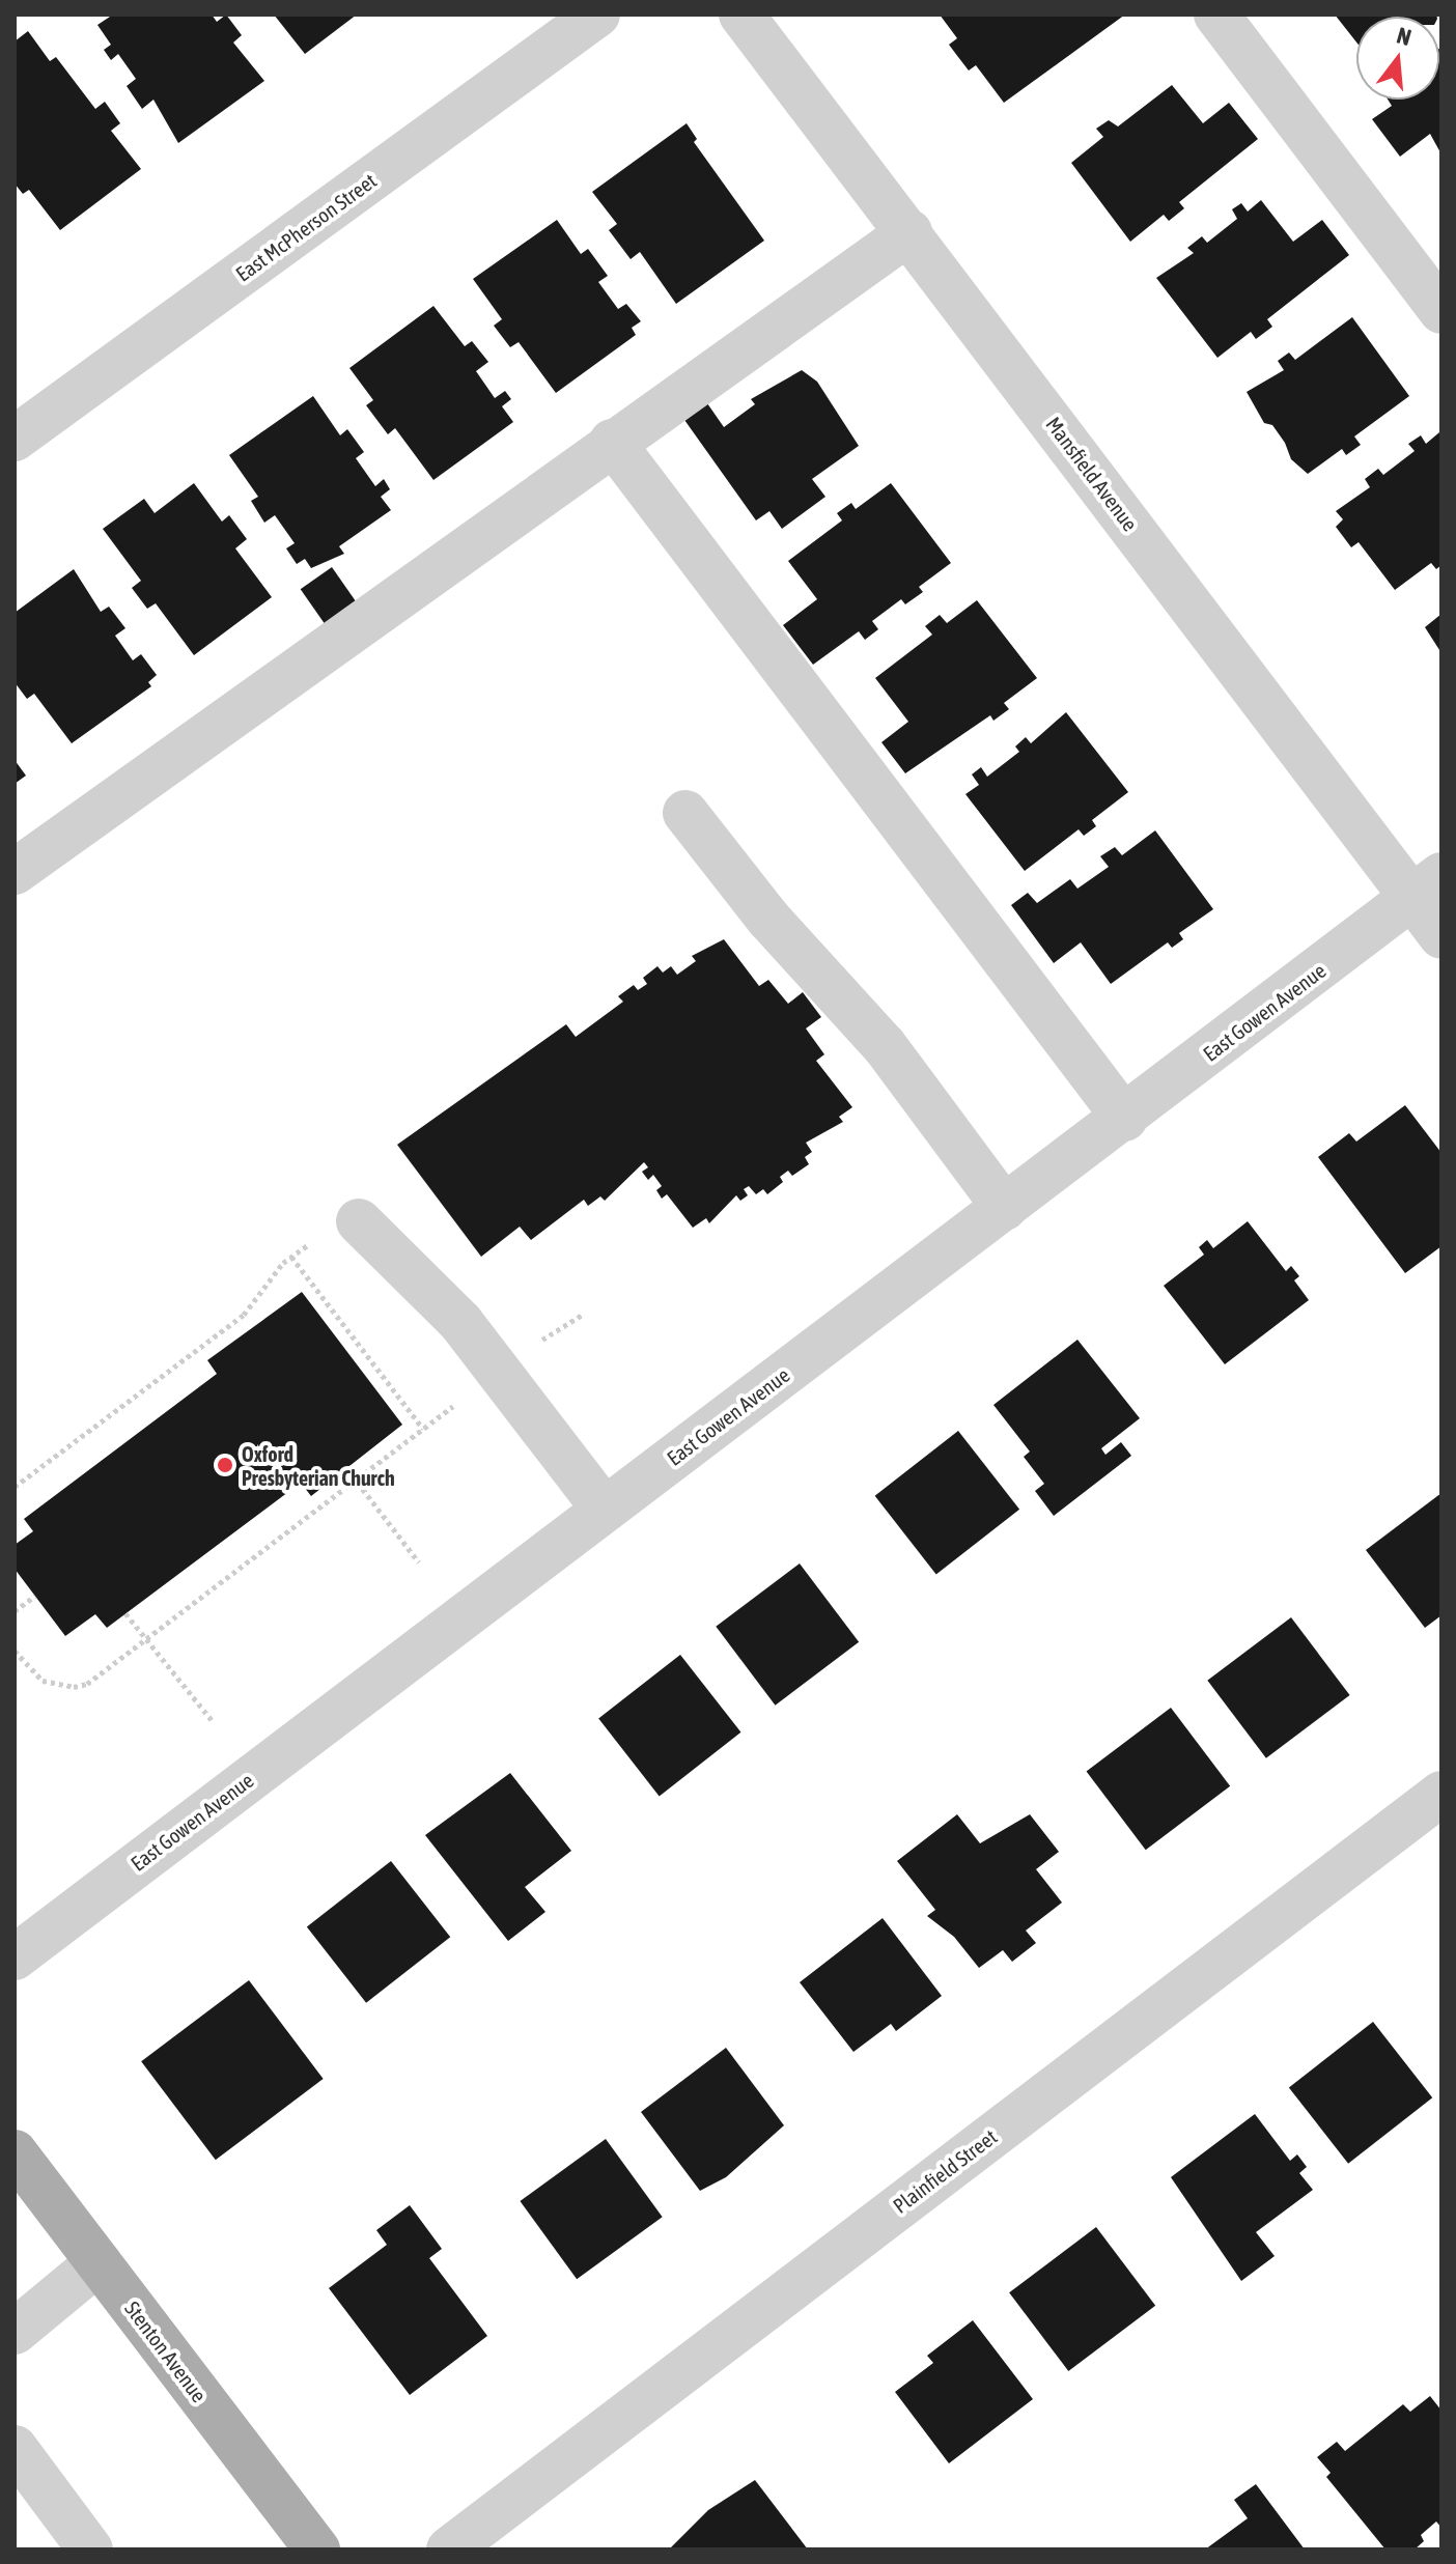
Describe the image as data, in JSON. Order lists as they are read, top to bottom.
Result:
{
  "streets": {
    "main road": ["Stenton Avenue"],
    "street": [
      "East McPherson Street",
      "Mansfield Avenue",
      "East Gowen Avenue",
      "Plainfield Street"
    ]
  },
  "crossings": [
    ["Mansfield Avenue", "East Gowen Avenue"]
  ],
  "places": ["Oxford Presbyterian Church"],
  "north": "top"
}
